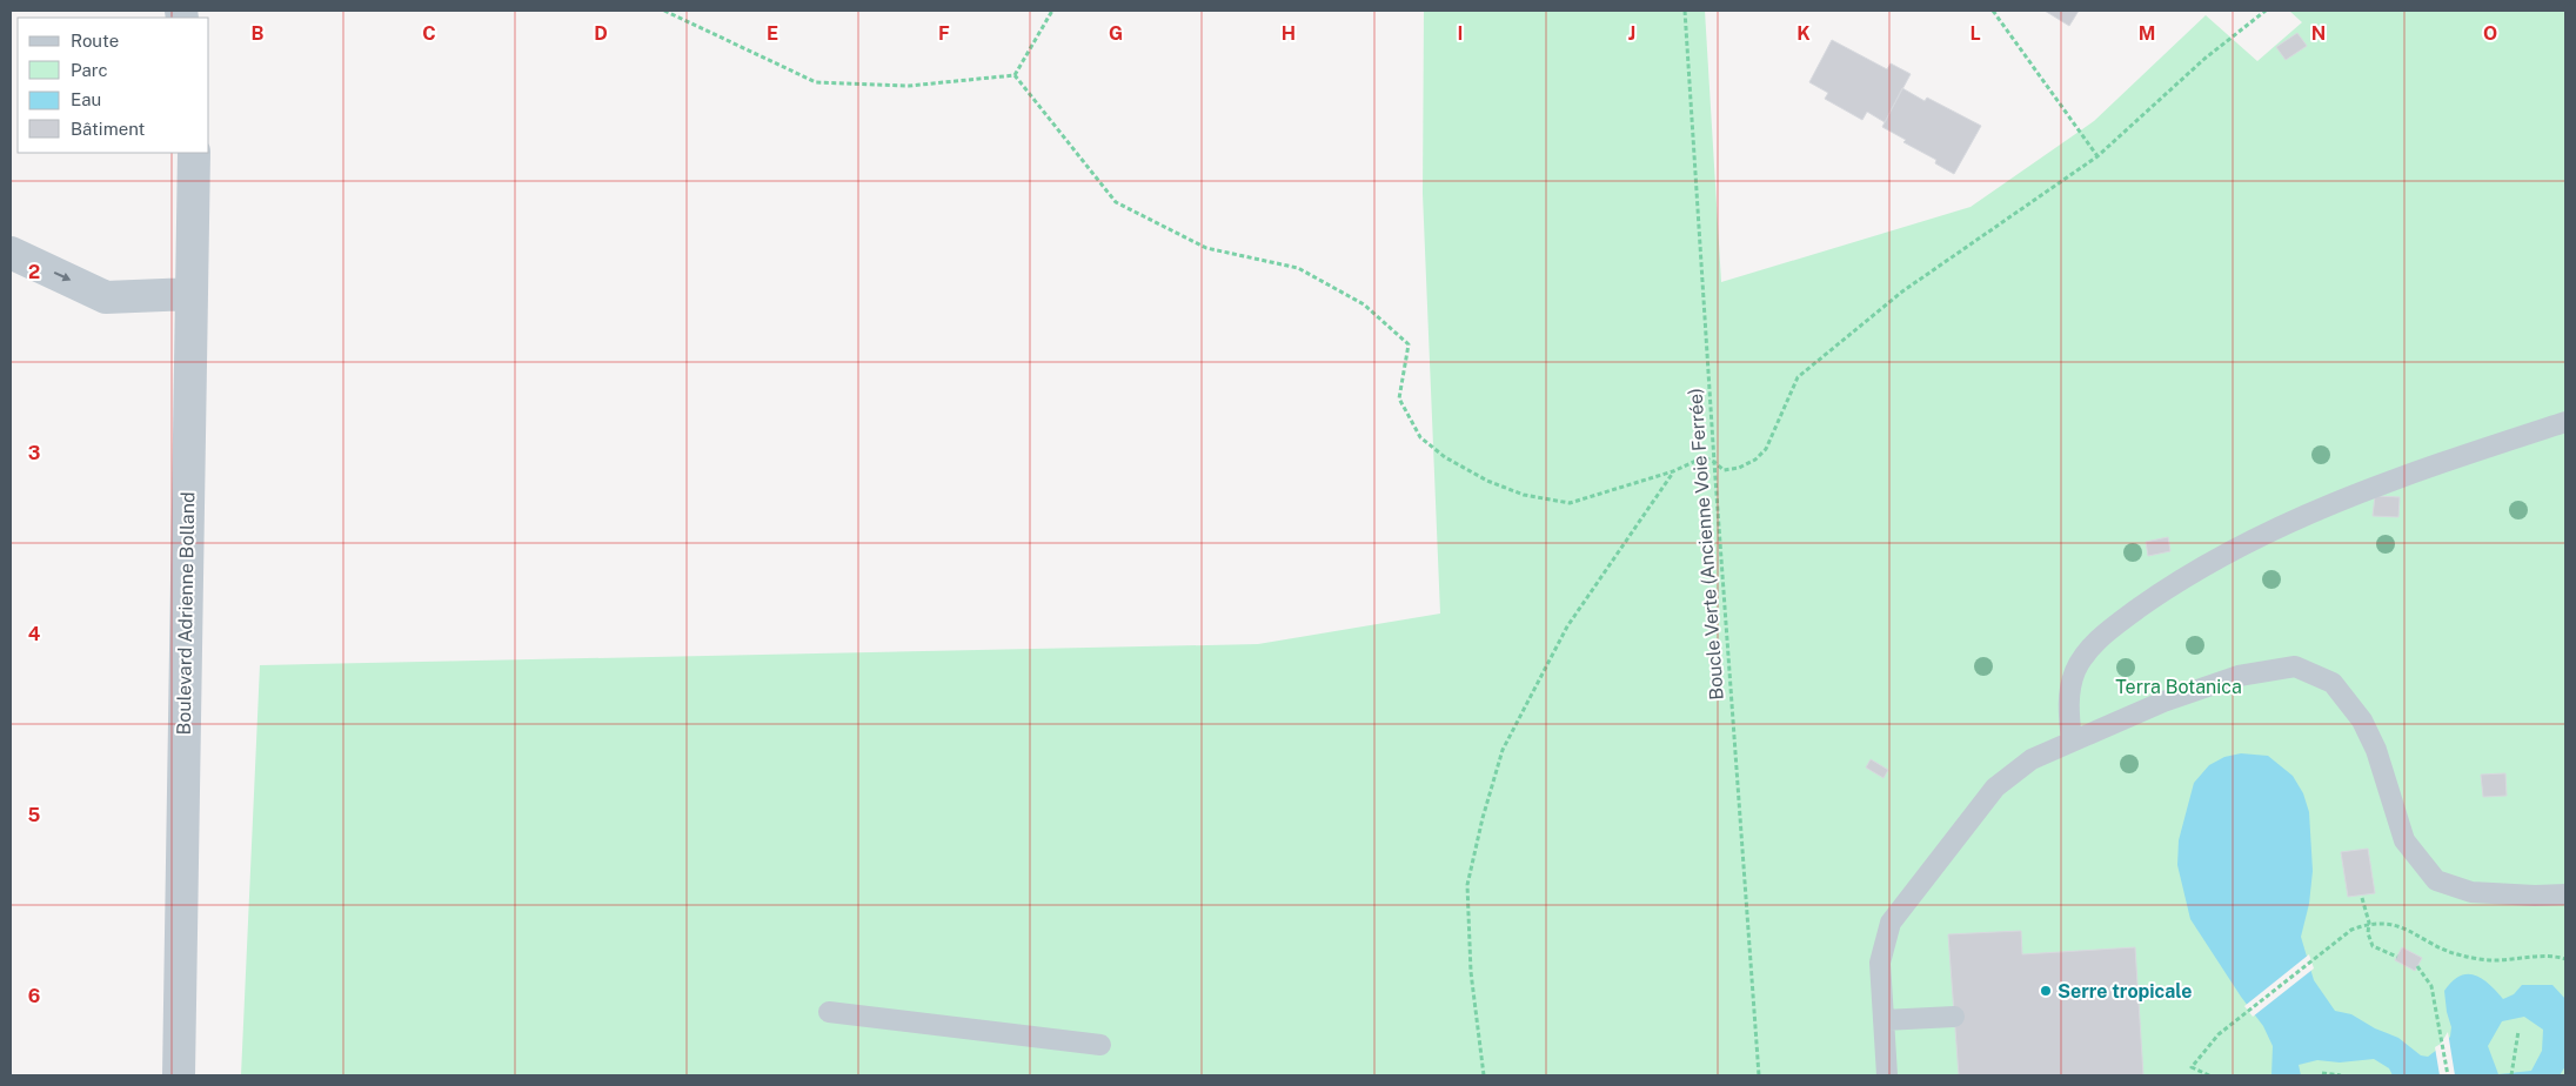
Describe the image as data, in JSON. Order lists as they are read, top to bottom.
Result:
{
  "streets": {
    "street": ["Boulevard Adrienne Bolland"],
    "path": ["Boucle Verte (Ancienne Voie Ferrée)"]
  },
  "parks": ["Terra Botanica"],
  "places": ["Serre tropicale"],
  "legend": [
    "Route",
    "Parc",
    "Eau",
    "Bâtiment"
  ],
  "grid": {
    "columns": [
      "B",
      "C",
      "D",
      "E",
      "F",
      "G",
      "H",
      "I",
      "J",
      "K",
      "L",
      "M",
      "N",
      "O"
    ],
    "rows": [
      "2",
      "3",
      "4",
      "5",
      "6"
    ]
  }
}
